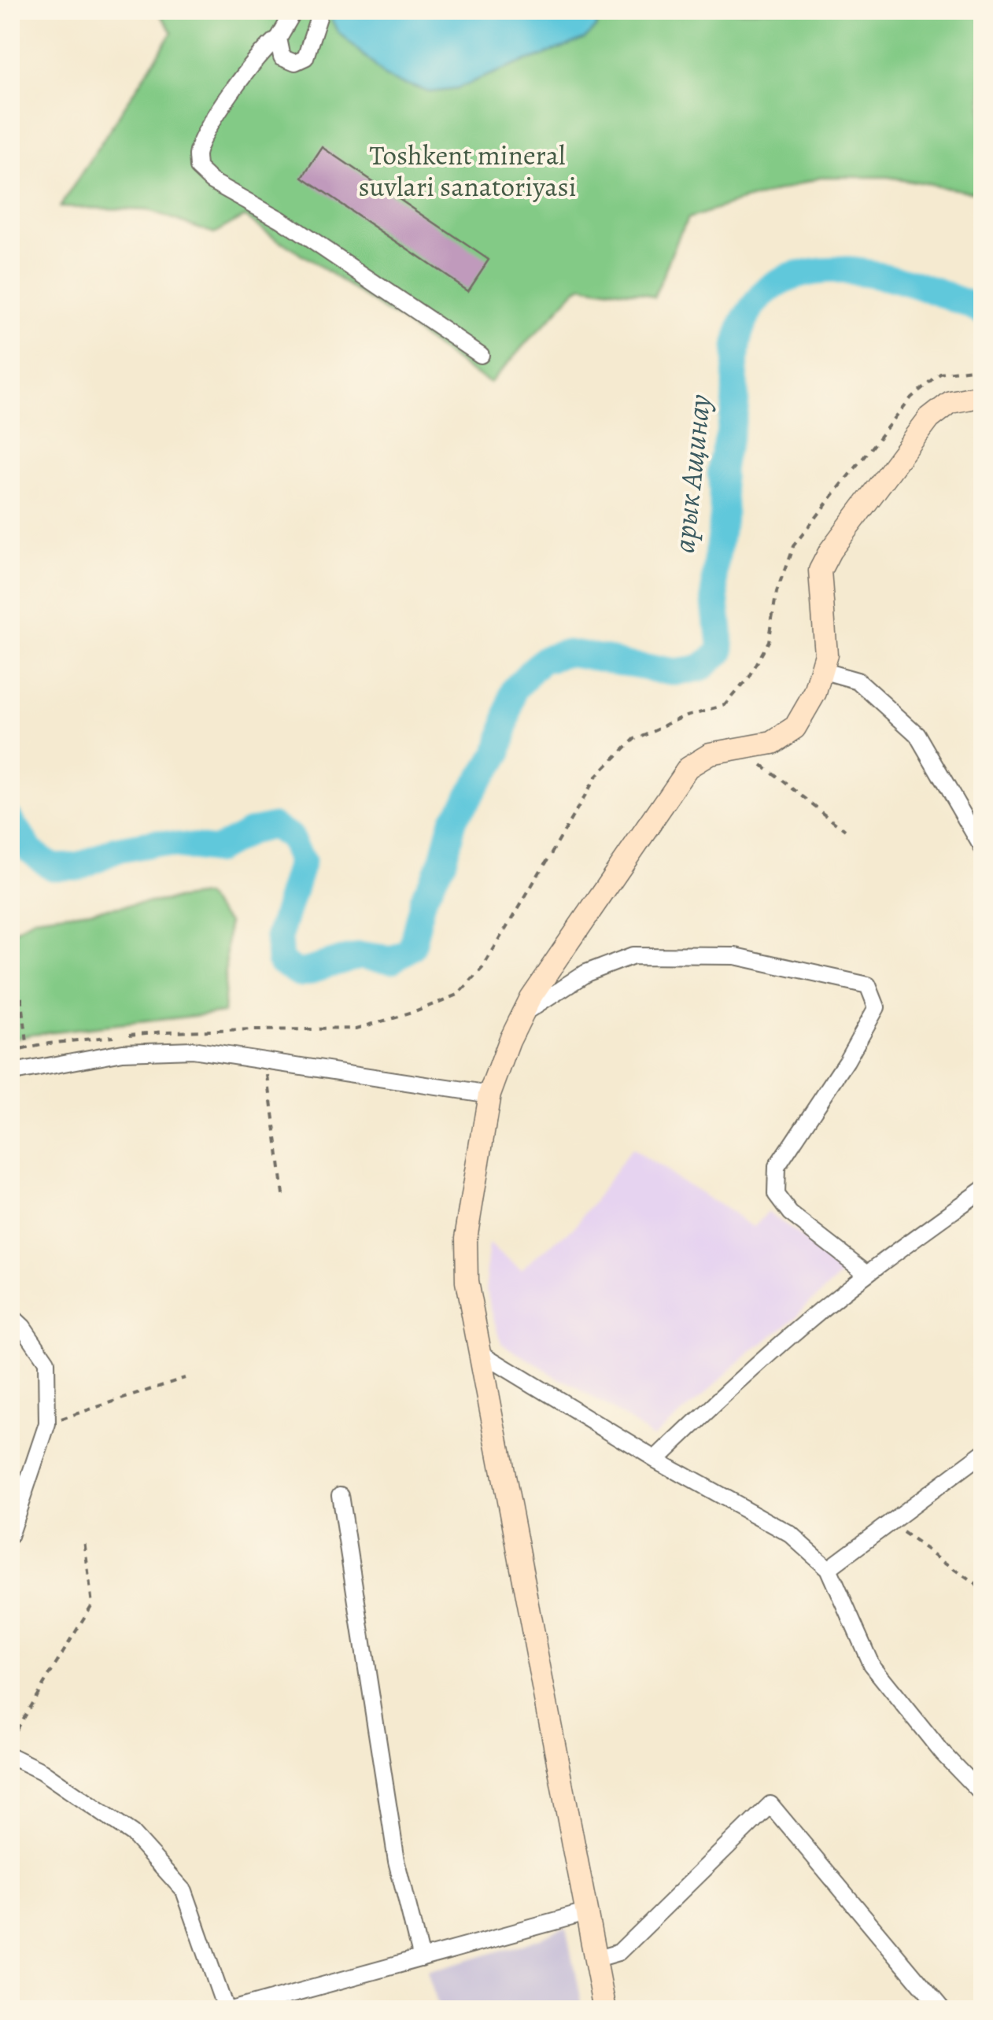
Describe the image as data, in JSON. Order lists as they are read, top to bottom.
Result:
{
  "water": ["арык Ащинау"],
  "parks": ["Toshkent mineral suvlari sanatoriyasi"]
}
